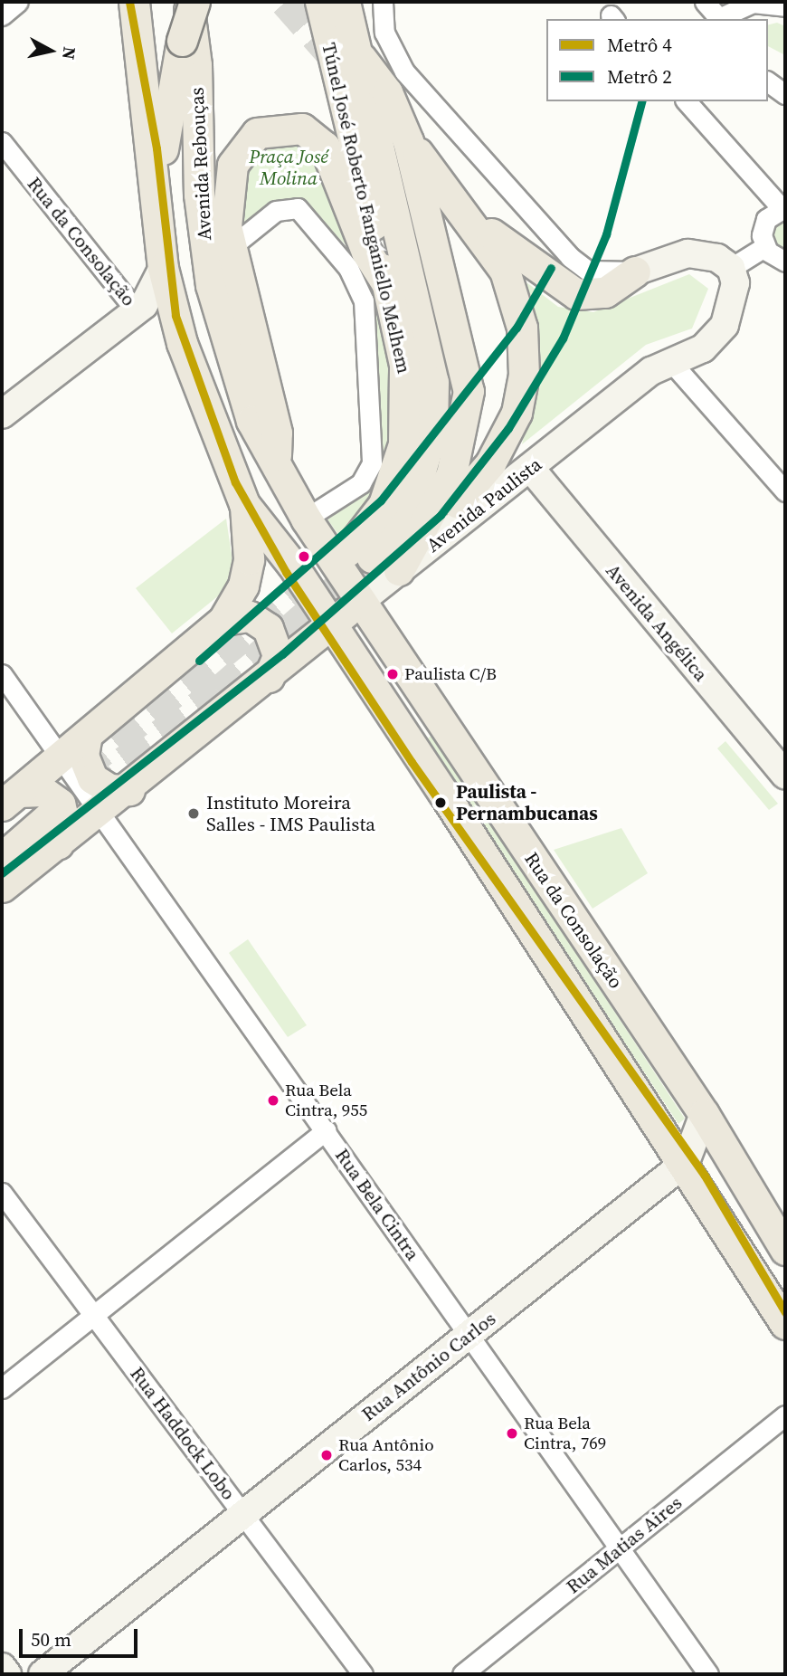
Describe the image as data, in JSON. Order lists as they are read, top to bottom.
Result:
{
  "streets": {
    "main road": [
      "Avenida Rebouças",
      "Túnel José Roberto Fanganiello Melhem",
      "Rua da Consolação",
      "Avenida Paulista"
    ],
    "street": [
      "Avenida Angélica",
      "Rua Bela Cintra",
      "Rua Antônio Carlos",
      "Rua Haddock Lobo",
      "Rua Matias Aires"
    ]
  },
  "crossings": [
    ["Avenida Rebouças", "Rua da Consolação"],
    ["Rua da Consolação", "Avenida Paulista"],
    ["Rua da Consolação", "Rua Antônio Carlos"],
    ["Avenida Paulista", "Avenida Angélica"],
    ["Avenida Paulista", "Rua Bela Cintra"],
    ["Rua Bela Cintra", "Rua Antônio Carlos"],
    ["Rua Bela Cintra", "Rua Matias Aires"],
    ["Rua Antônio Carlos", "Rua Haddock Lobo"]
  ],
  "parks": ["Praça José Molina"],
  "places": [
    "Paulista C/B",
    "Paulista - Pernambucanas",
    "Instituto Moreira Salles - IMS Paulista",
    "Rua Bela Cintra, 955",
    "Rua Bela Cintra, 769",
    "Rua Antônio Carlos, 534"
  ],
  "lines": ["metro line 4", "metro line 2"],
  "legend": ["Metrô 4", "Metrô 2"],
  "scale_bar": "50 m",
  "north": "right"
}
